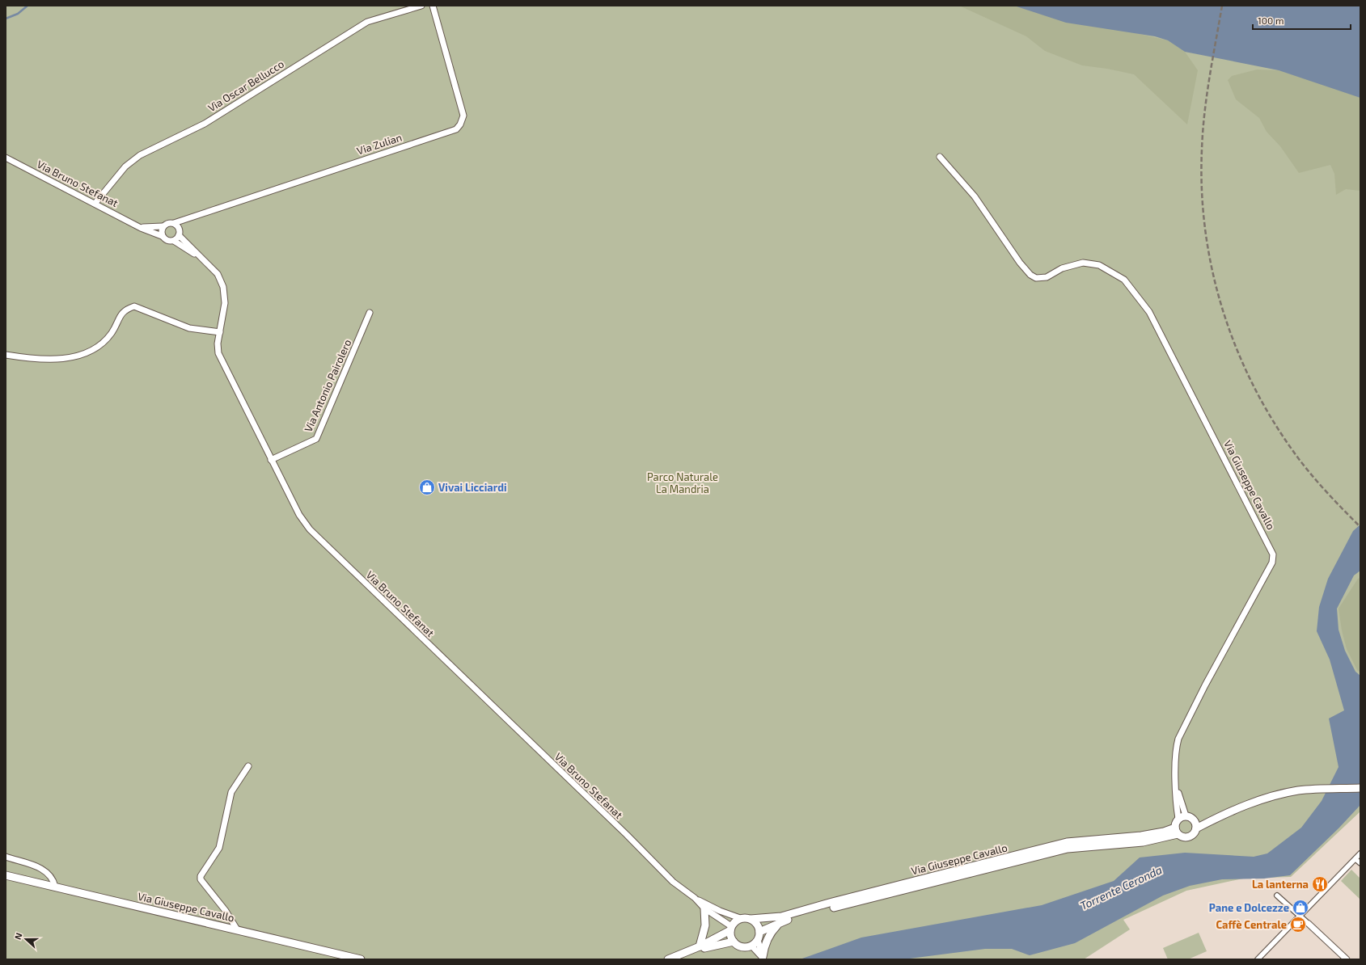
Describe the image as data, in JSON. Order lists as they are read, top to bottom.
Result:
{
  "streets": {
    "street": [
      "Via Oscar Bellucco",
      "Via Zulian",
      "Via Bruno Stefanat",
      "Via Antonio Pairolero",
      "Via Giuseppe Cavallo"
    ]
  },
  "crossings": [
    ["Via Oscar Bellucco", "Via Bruno Stefanat"],
    ["Via Zulian", "Via Bruno Stefanat"],
    ["Via Bruno Stefanat", "Via Antonio Pairolero"],
    ["Via Bruno Stefanat", "Via Giuseppe Cavallo"]
  ],
  "water": ["Torrente Ceronda"],
  "parks": ["Parco Naturale La Mandria"],
  "places": {
    "shop": ["Vivai Licciardi", "Pane e Dolcezze"],
    "restaurant": ["La lanterna"],
    "cafe": ["Caffè Centrale"]
  },
  "scale_bar": "100 m",
  "north": "left"
}
